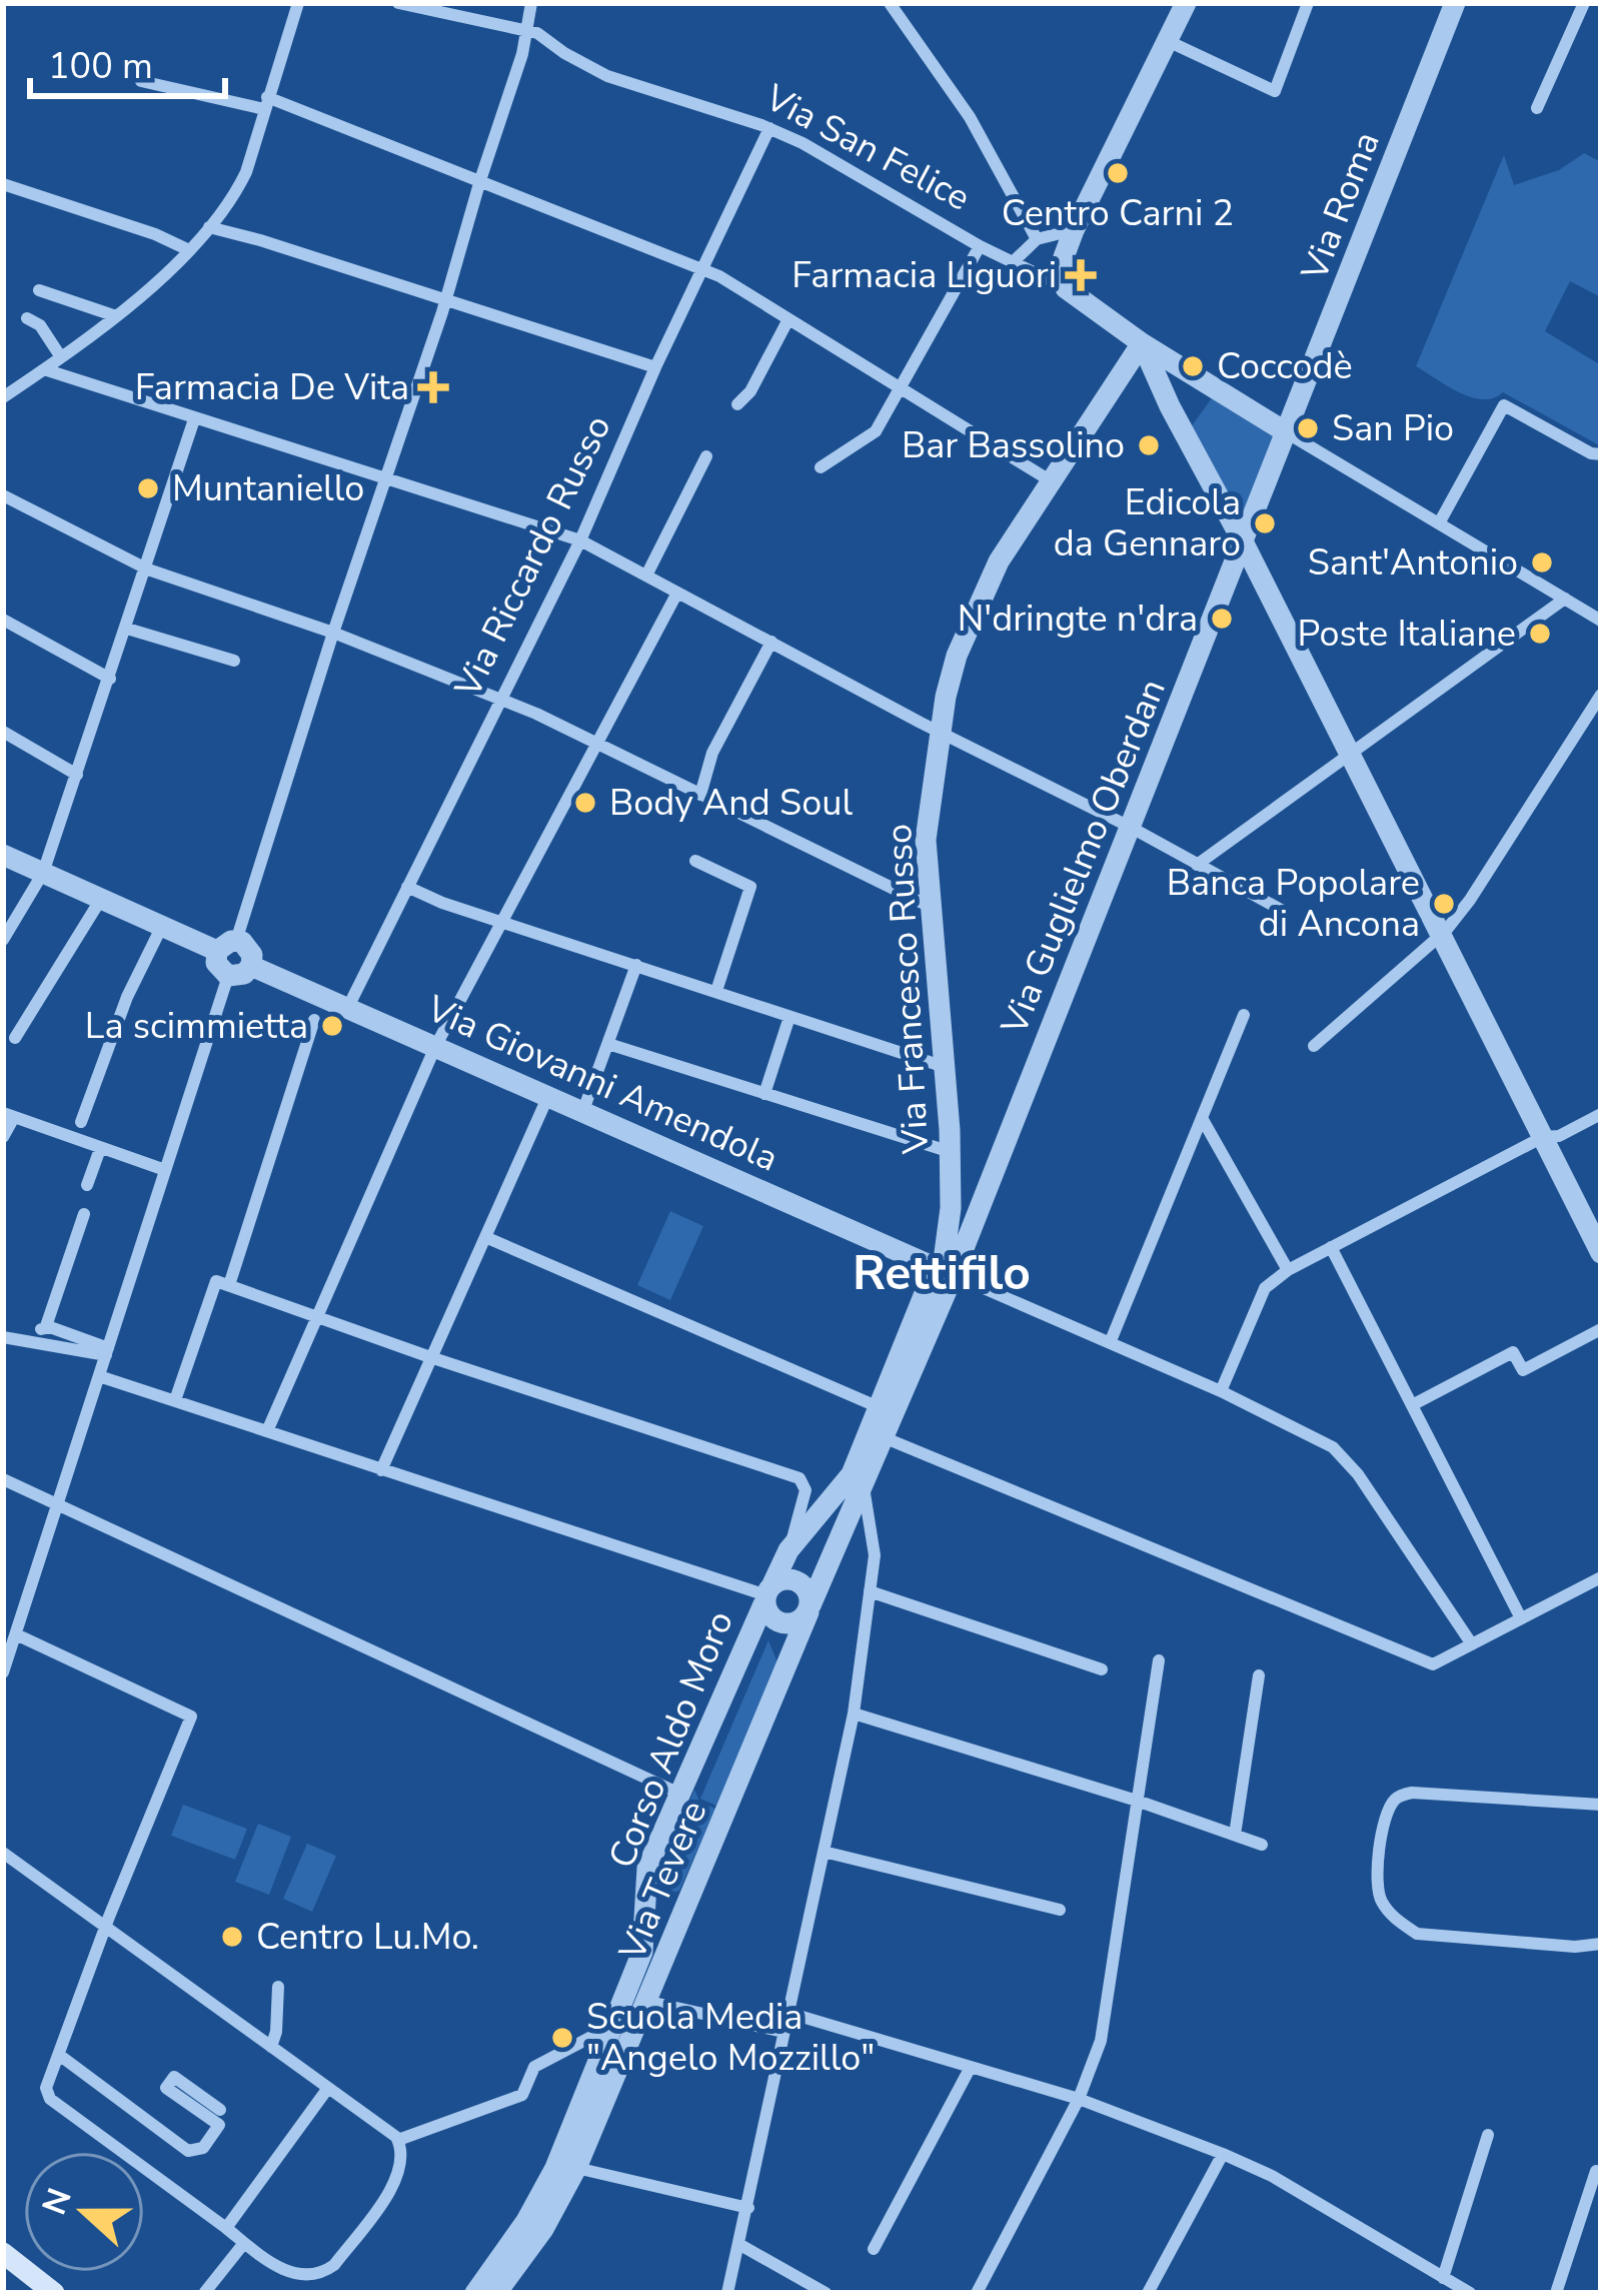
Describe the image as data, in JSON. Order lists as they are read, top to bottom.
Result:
{
  "streets": {
    "street": [
      "Via San Felice",
      "Via Roma",
      "Via Riccardo Russo",
      "Via Guglielmo Oberdan",
      "Via Francesco Russo",
      "Via Giovanni Amendola",
      "Corso Aldo Moro",
      "Via Tevere"
    ]
  },
  "crossings": [
    ["Via San Felice", "Via Roma"],
    ["Via San Felice", "Via Riccardo Russo"],
    ["Via San Felice", "Via Francesco Russo"],
    ["Via Roma", "Via Guglielmo Oberdan"],
    ["Via Riccardo Russo", "Via Giovanni Amendola"],
    ["Via Guglielmo Oberdan", "Via Francesco Russo"],
    ["Via Guglielmo Oberdan", "Via Giovanni Amendola"],
    ["Via Guglielmo Oberdan", "Corso Aldo Moro"],
    ["Via Francesco Russo", "Via Giovanni Amendola"],
    ["Via Francesco Russo", "Corso Aldo Moro"],
    ["Via Giovanni Amendola", "Corso Aldo Moro"],
    ["Corso Aldo Moro", "Via Tevere"]
  ],
  "districts": ["Rettifilo"],
  "places": {
    "other": [
      "Centro Carni 2",
      "Coccodè",
      "San Pio",
      "Bar Bassolino",
      "Muntaniello",
      "Edicola da Gennaro",
      "Sant'Antonio",
      "N'dringte n'dra",
      "Poste Italiane",
      "Body And Soul",
      "Banca Popolare di Ancona",
      "La scimmietta",
      "Centro Lu.Mo.",
      "Scuola Media \"Angelo Mozzillo\""
    ],
    "health": ["Farmacia Liguori", "Farmacia De Vita"]
  },
  "scale_bar": "100 m",
  "north": "left"
}
